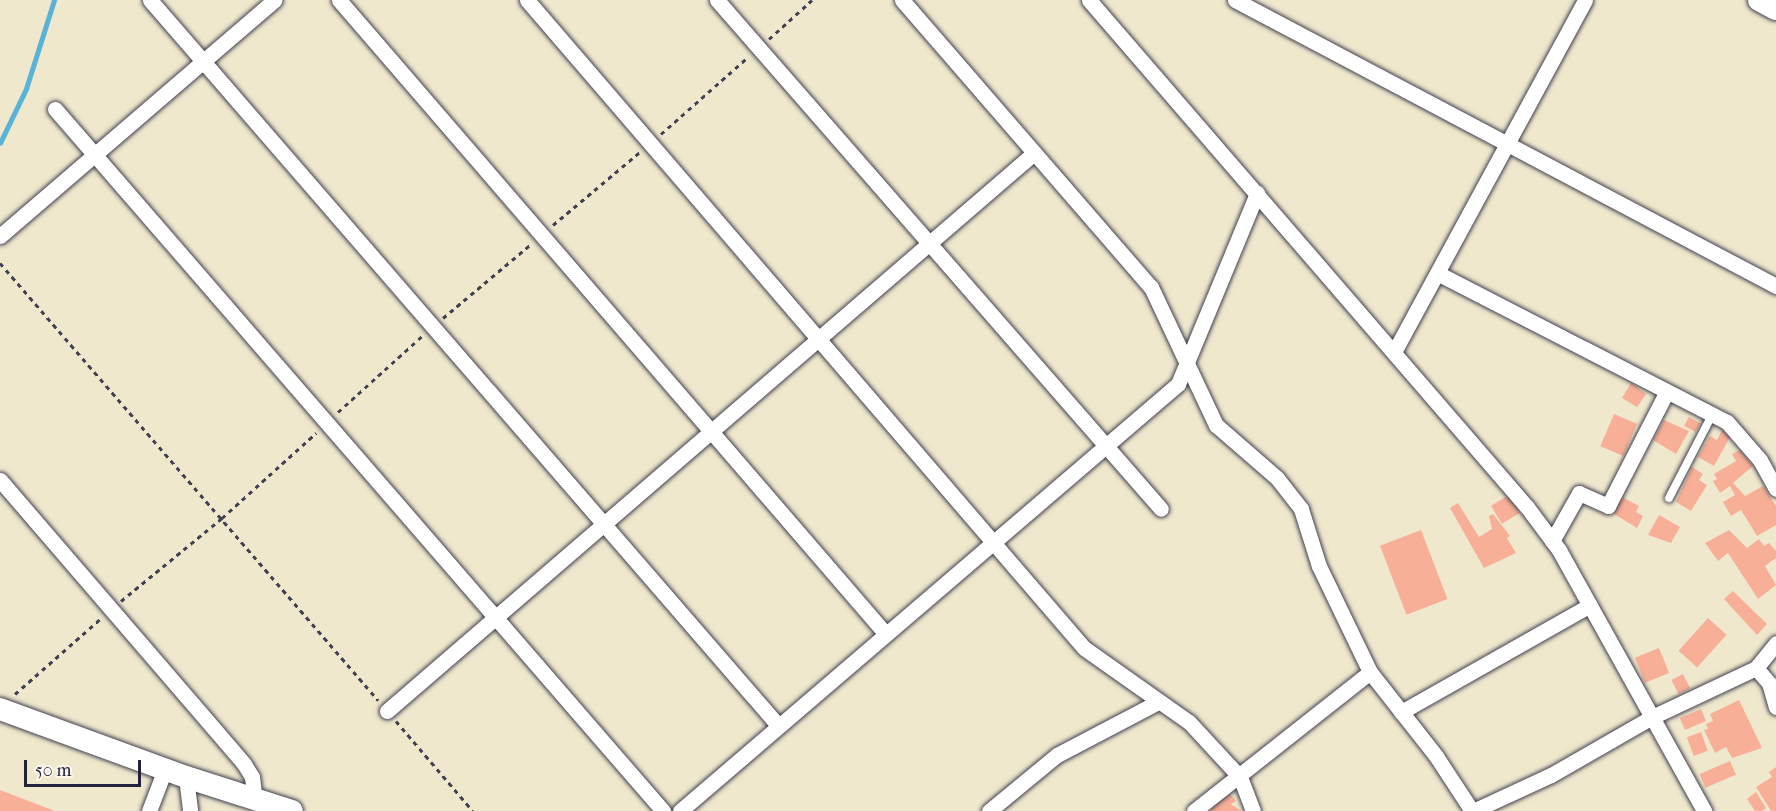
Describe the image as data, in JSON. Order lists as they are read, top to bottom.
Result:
{
  "scale_bar": "50 m"
}
